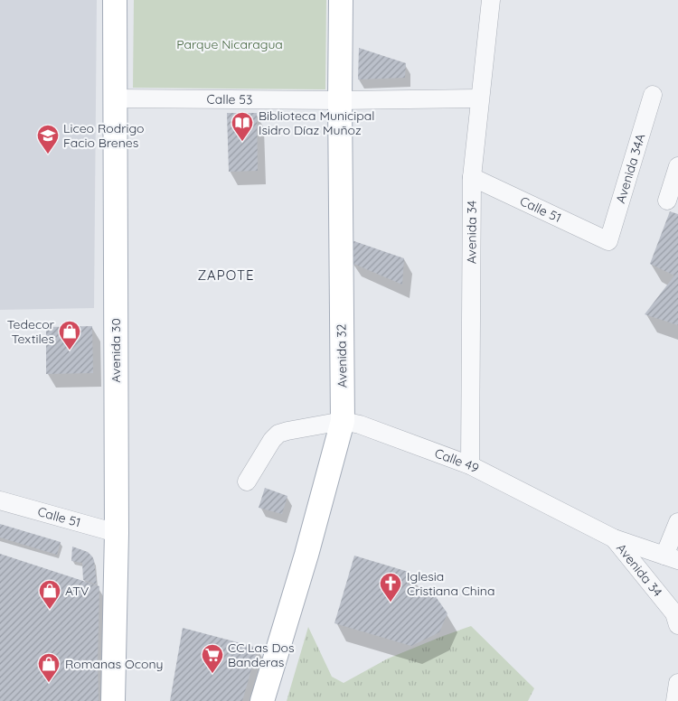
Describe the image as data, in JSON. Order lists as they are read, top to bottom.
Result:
{
  "streets": {
    "main road": ["Avenida 30", "Avenida 32"],
    "street": [
      "Calle 53",
      "Avenida 34A",
      "Calle 51",
      "Avenida 34",
      "Calle 49"
    ]
  },
  "crossings": [
    ["Calle 53", "Avenida 34"],
    ["Calle 53", "Avenida 30"],
    ["Calle 53", "Avenida 32"],
    ["Avenida 34A", "Calle 51"],
    ["Calle 51", "Avenida 34"],
    ["Calle 51", "Avenida 30"],
    ["Avenida 34", "Calle 49"],
    ["Avenida 32", "Calle 49"]
  ],
  "districts": ["ZAPOTE"],
  "parks": ["Parque Nicaragua"],
  "places": {
    "library": ["Biblioteca Municipal Isidro Díaz Muñoz"],
    "school or university": ["Liceo Rodrigo Facio Brenes"],
    "shop": ["Tedecor Textiles", "ATV", "Romanas Ocony"],
    "church": ["Iglesia Cristiana China"],
    "supermarket": ["CC Las Dos Banderas"]
  }
}
